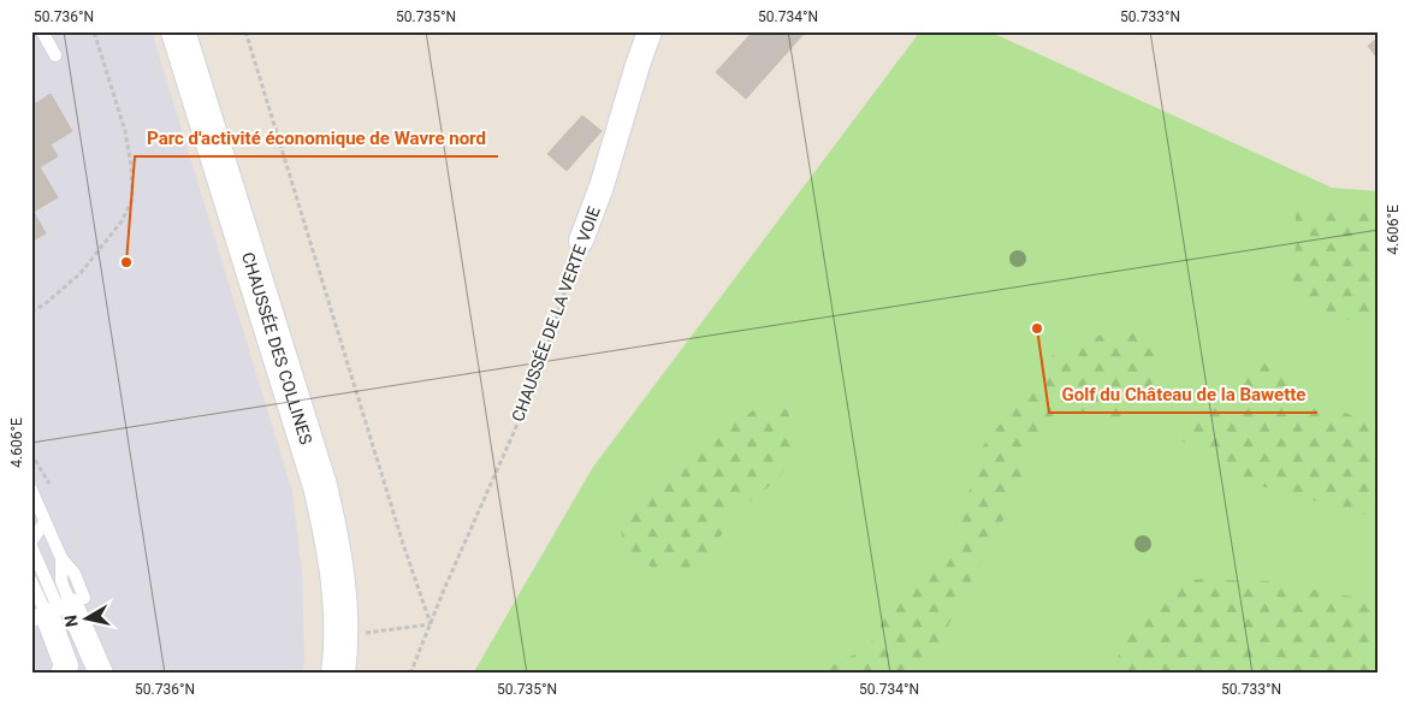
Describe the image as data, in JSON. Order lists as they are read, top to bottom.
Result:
{
  "streets": {
    "main road": ["CHAUSSÉE DES COLLINES"],
    "street": ["CHAUSSÉE DE LA VERTE VOIE"]
  },
  "places": ["Parc d'activité économique de Wavre nord", "Golf du Château de la Bawette"],
  "north": "left",
  "coordinates": [
    "50.736°N",
    "50.735°N",
    "50.734°N",
    "50.733°N",
    "4.606°E"
  ]
}
